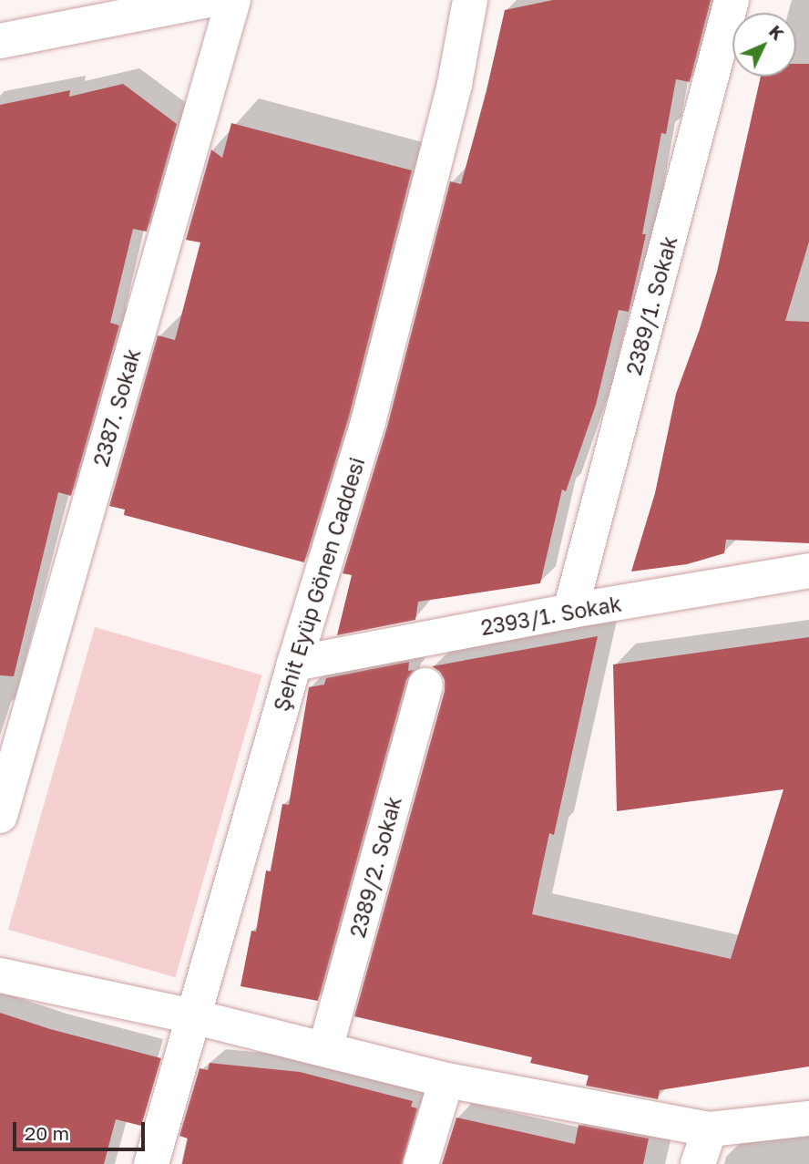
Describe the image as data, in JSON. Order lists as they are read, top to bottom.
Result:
{
  "streets": {
    "street": [
      "2389/1. Sokak",
      "2387. Sokak",
      "Şehit Eyüp Gönen Caddesi",
      "2393/1. Sokak",
      "2389/2. Sokak"
    ]
  },
  "crossings": [
    ["2389/1. Sokak", "2393/1. Sokak"],
    ["Şehit Eyüp Gönen Caddesi", "2393/1. Sokak"]
  ],
  "scale_bar": "20 m",
  "north": "top right"
}
